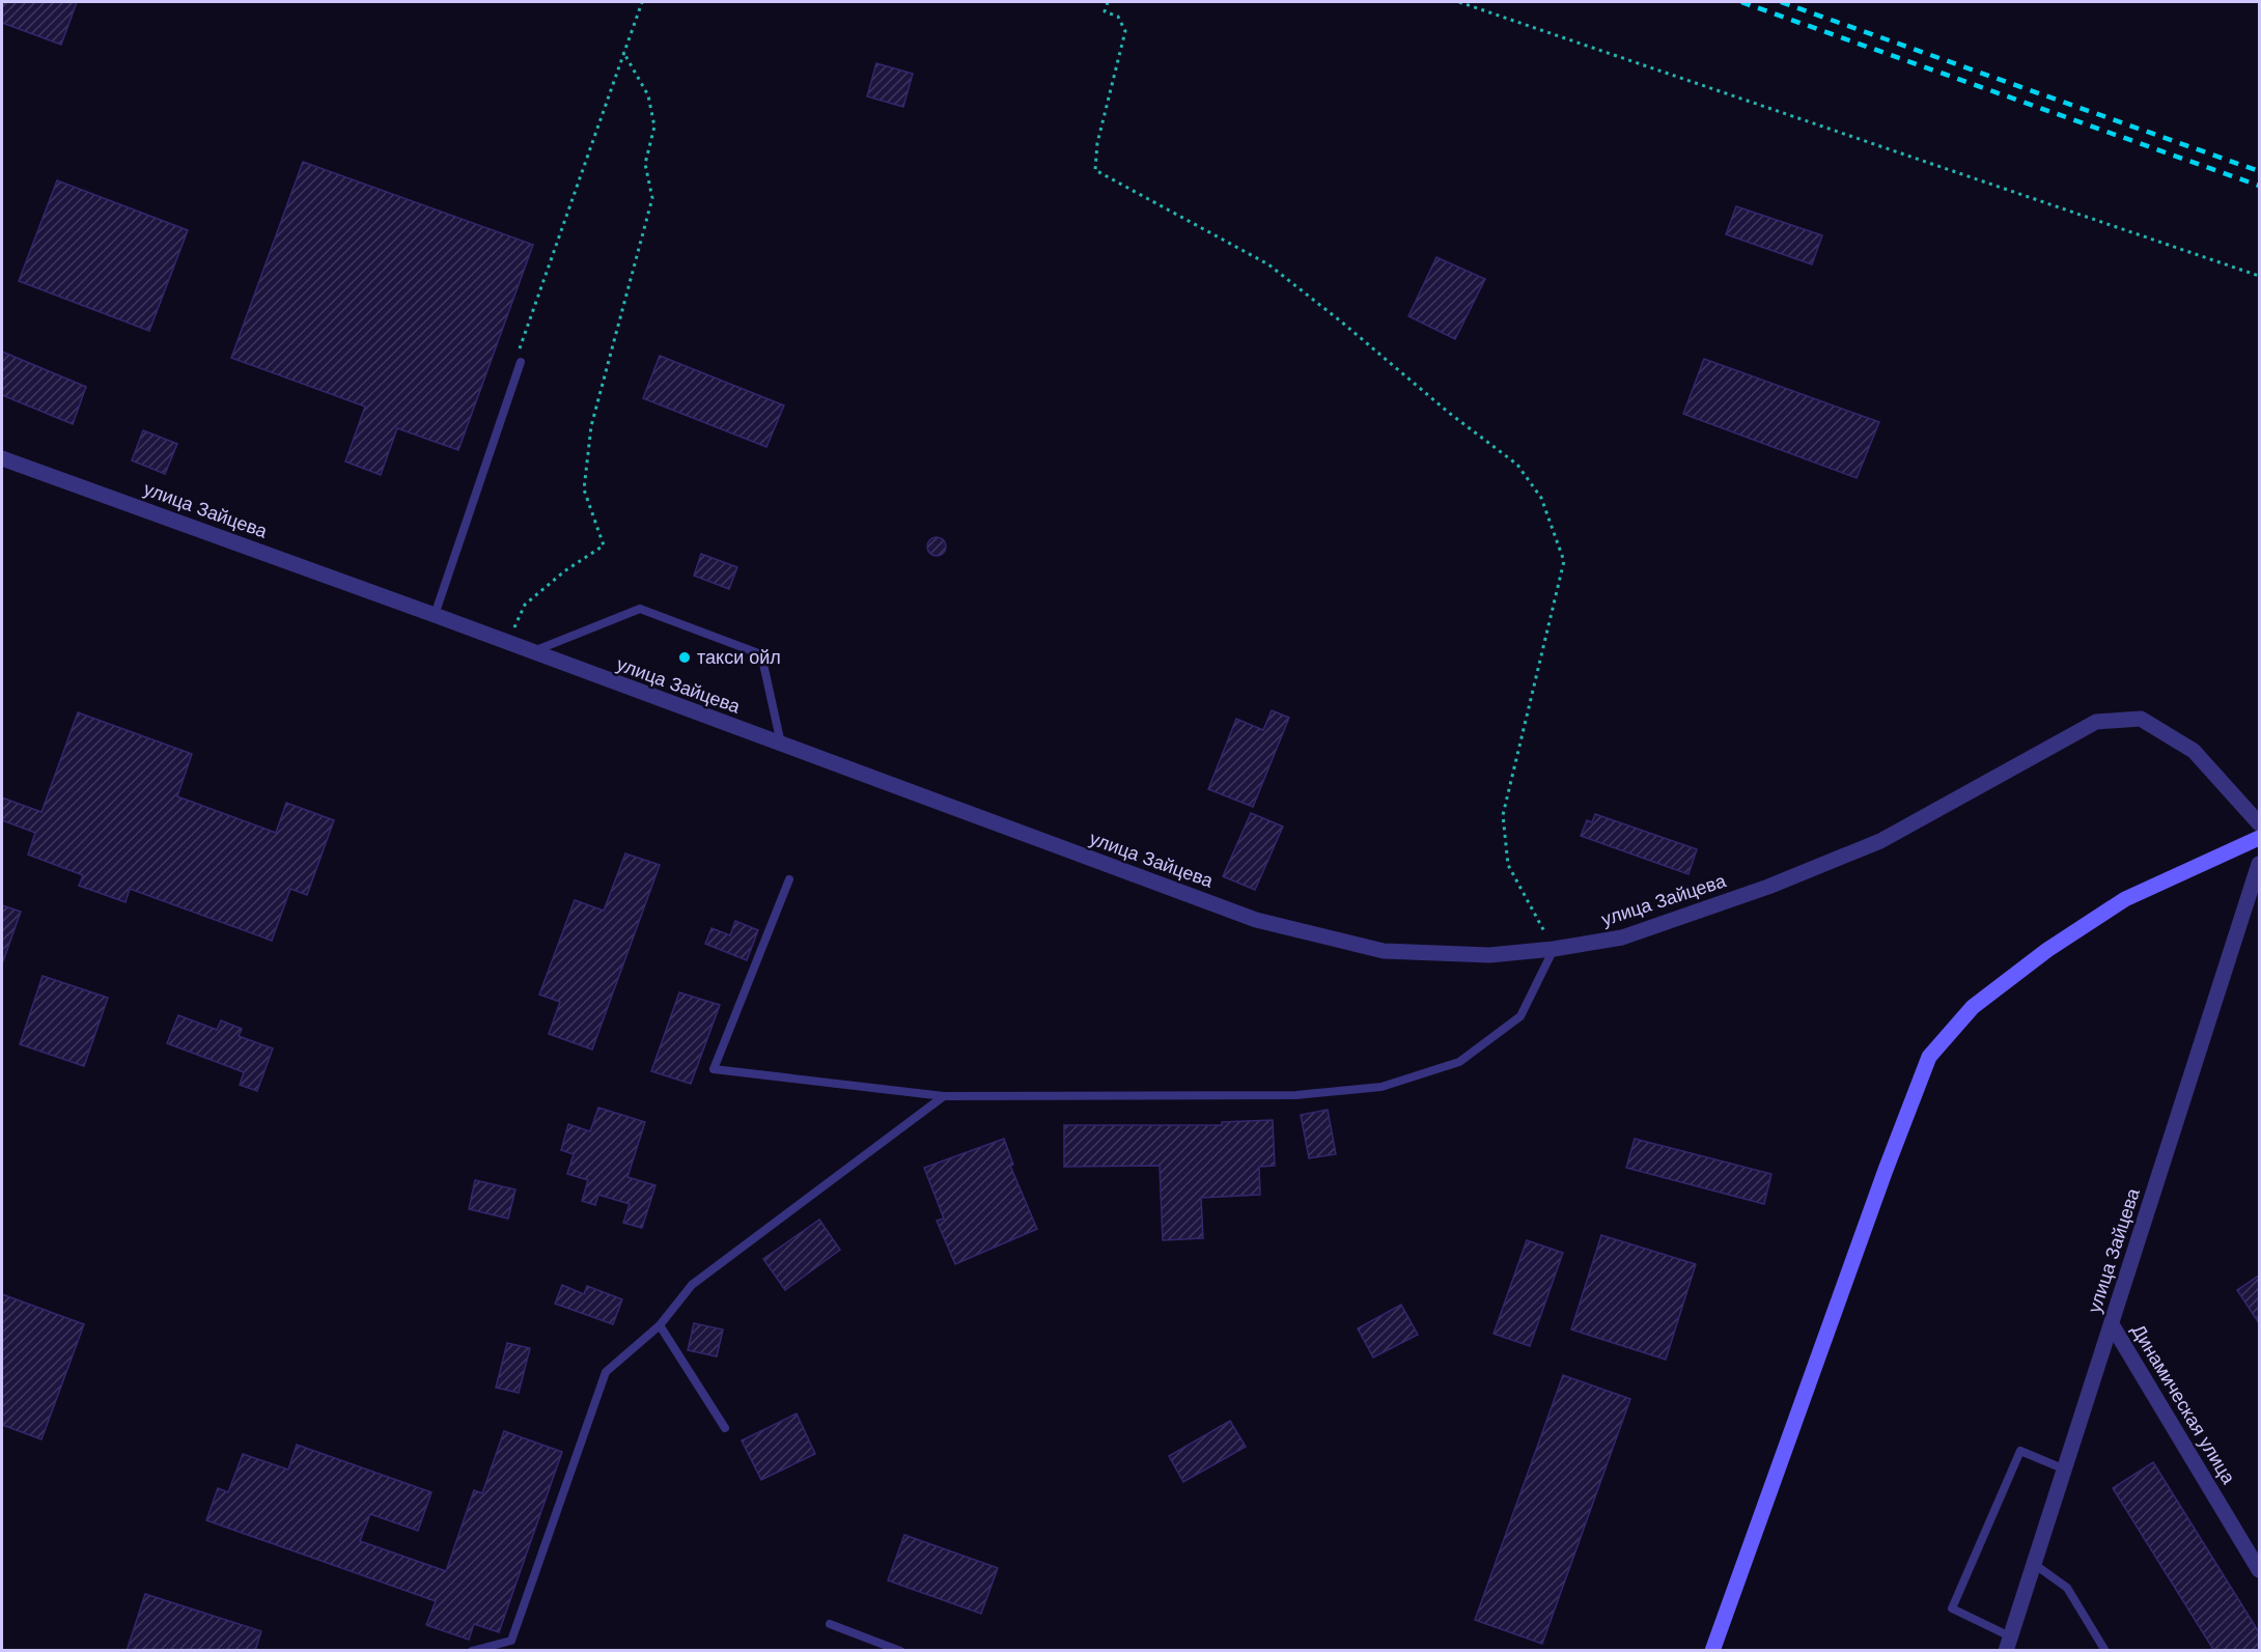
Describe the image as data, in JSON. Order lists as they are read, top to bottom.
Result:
{
  "streets": {
    "street": ["улица Зайцева", "Динамическая улица"]
  },
  "crossings": [
    ["улица Зайцева", "Динамическая улица"]
  ],
  "places": ["такси ойл"]
}
